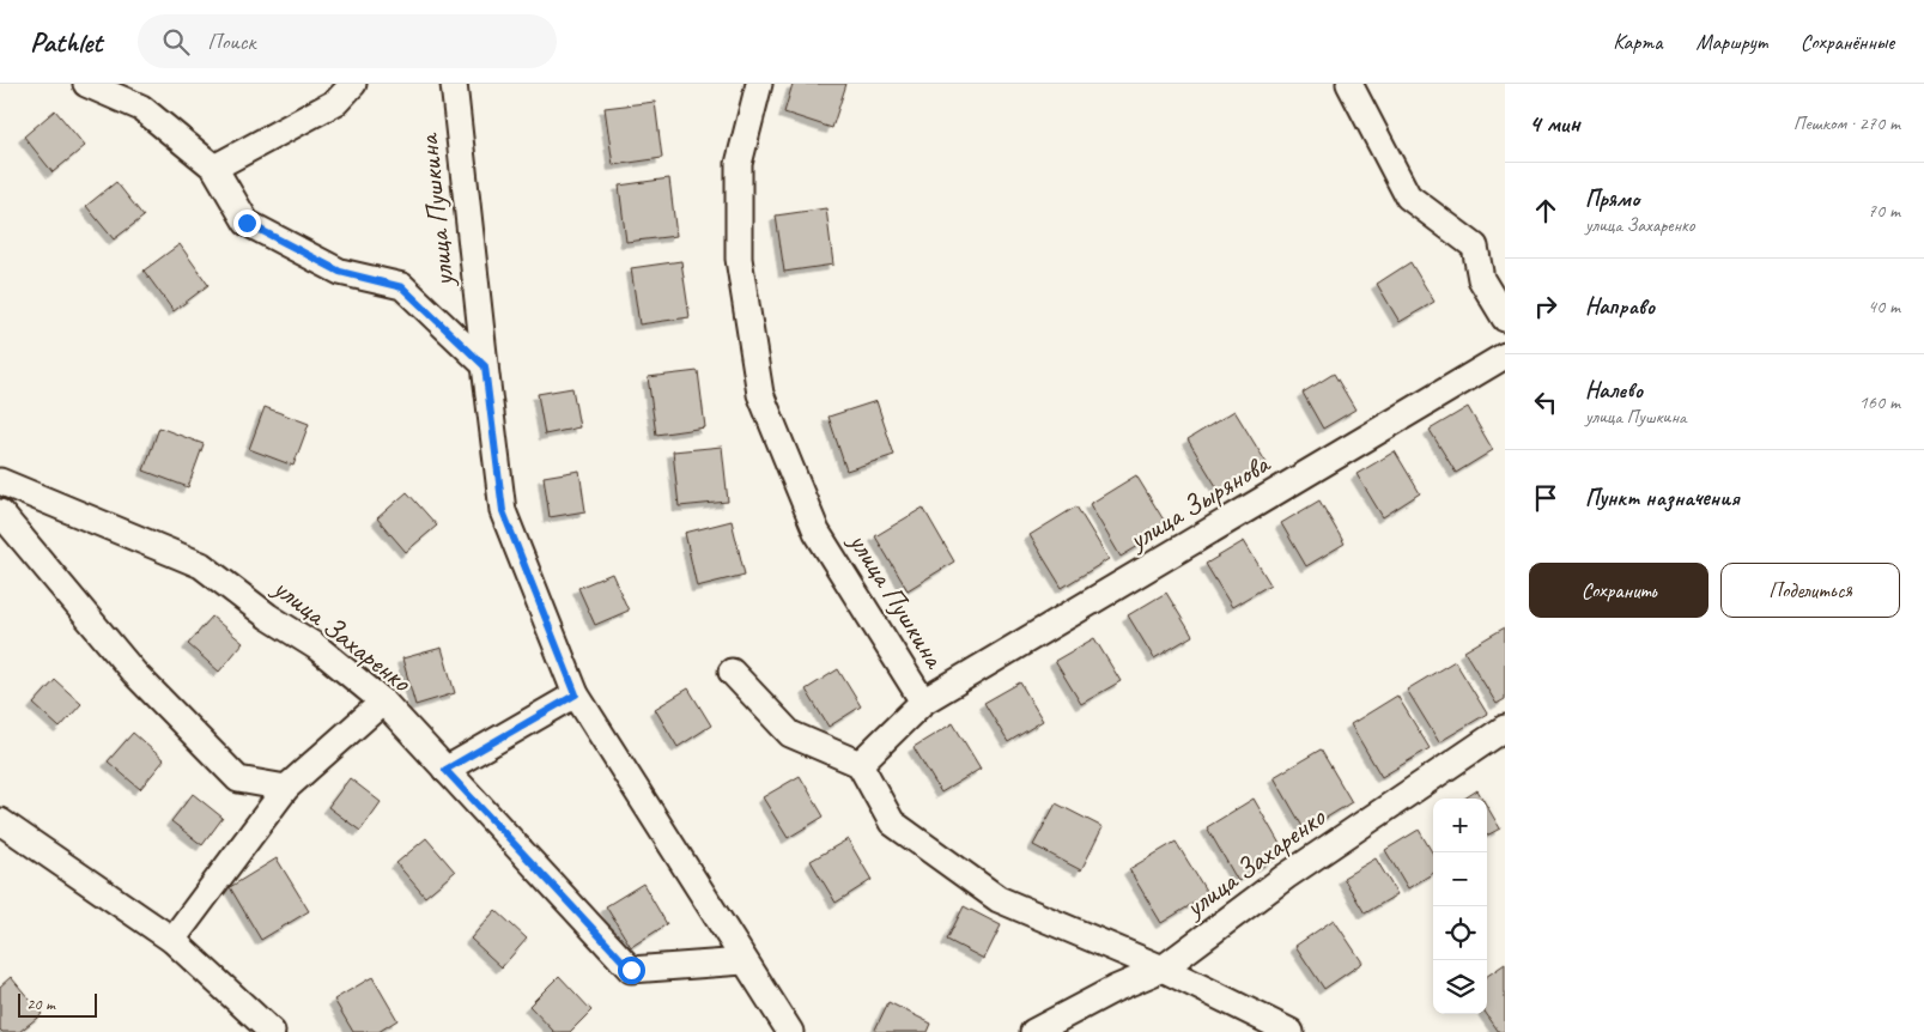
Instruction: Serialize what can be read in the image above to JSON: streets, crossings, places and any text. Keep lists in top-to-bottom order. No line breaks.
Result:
{"streets":{"street":["улица Пушкина","улица Зырянова","улица Захаренко"]},"crossings":[["улица Пушкина","улица Зырянова"],["улица Пушкина","улица Захаренко"]],"scale_bar":"20 m","page":{"header":"Pathlet","search":"Поиск","nav":["Карта","Маршрут","Сохранённые"],"heading":["4 мин","Пешком · 270 m"],"list":[["Прямо","улица Захаренко","70 m"],["Направо","40 m"],["Налево","улица Пушкина","160 m"],"Пункт назначения"],"buttons":["Сохранить","Поделиться"],"map_buttons":["+","−"],"scale":"20 m"}}
